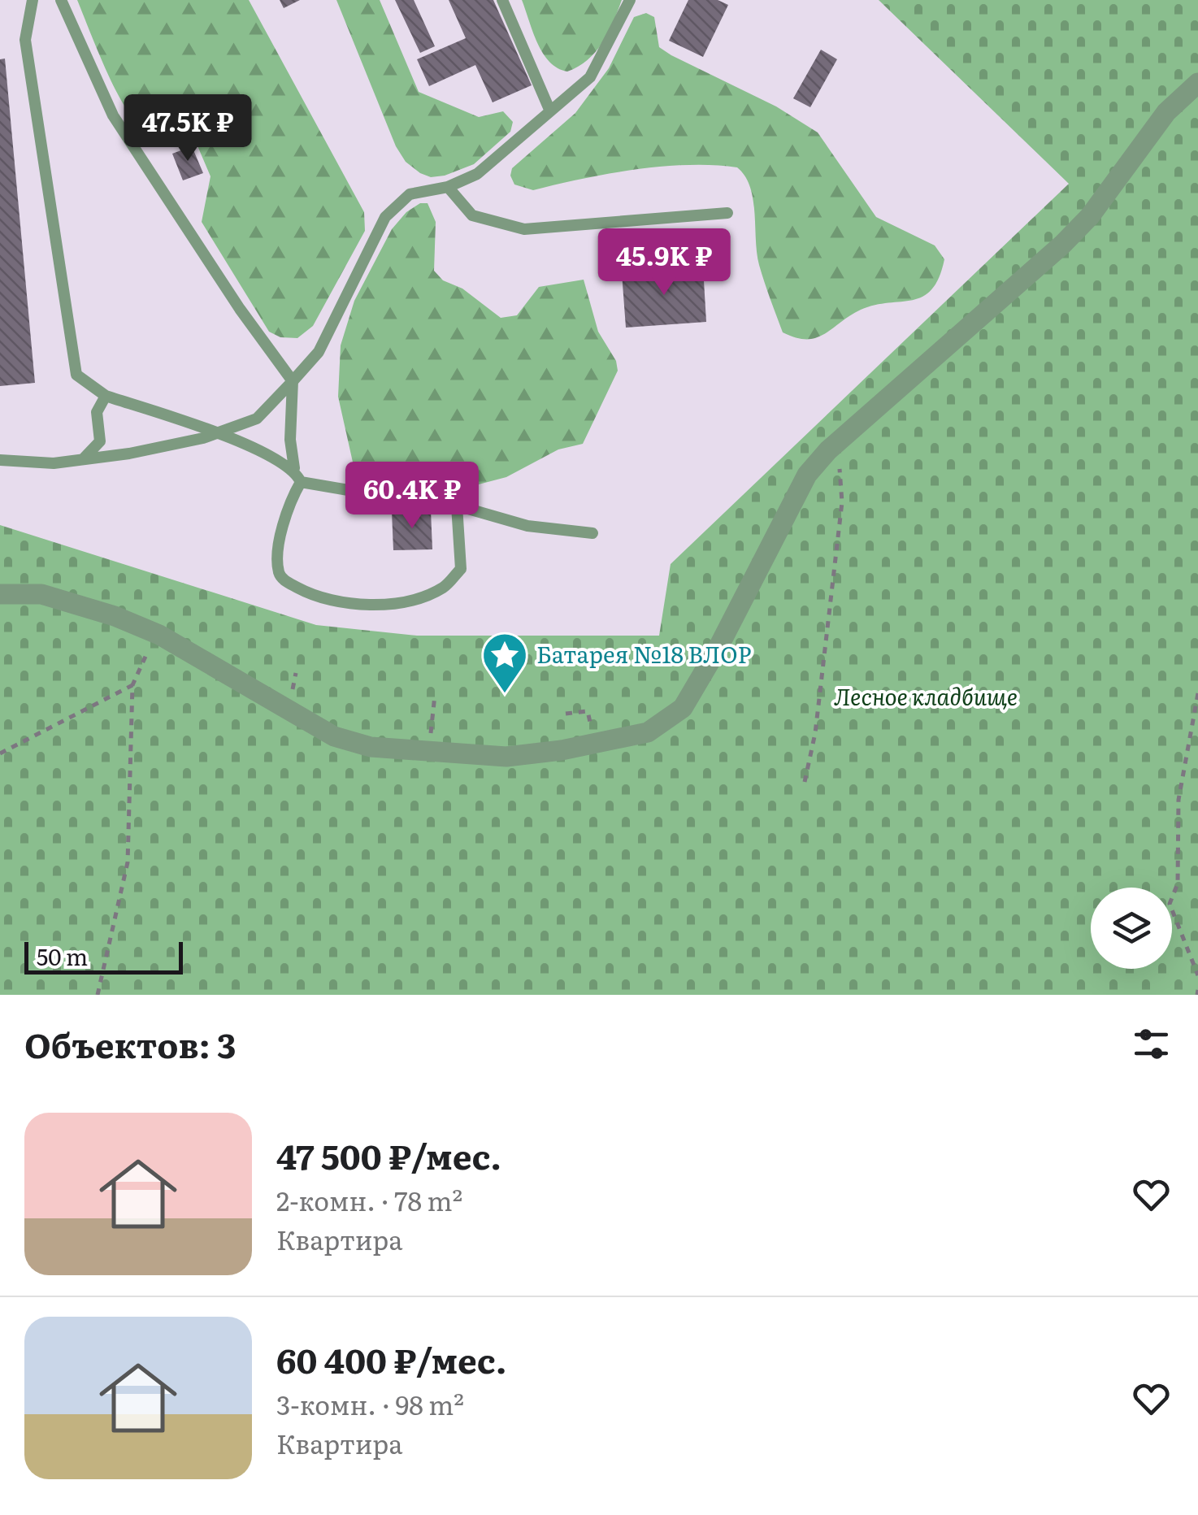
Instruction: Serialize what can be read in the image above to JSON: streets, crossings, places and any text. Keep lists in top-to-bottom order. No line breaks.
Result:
{"parks":["Лесное кладбище"],"places":{"place":["Батарея №18 ВЛОР"]},"scale_bar":"50 m","page":{"price":["47.5K ₽","45.9K ₽","60.4K ₽"],"scale":"50 m","heading":"Объектов: 3","list":[{"name":"47 500 ₽/мес.","note":"2-комн. · 78 m² · Квартира"},{"name":"60 400 ₽/мес.","note":"3-комн. · 98 m² · Квартира"}]}}
